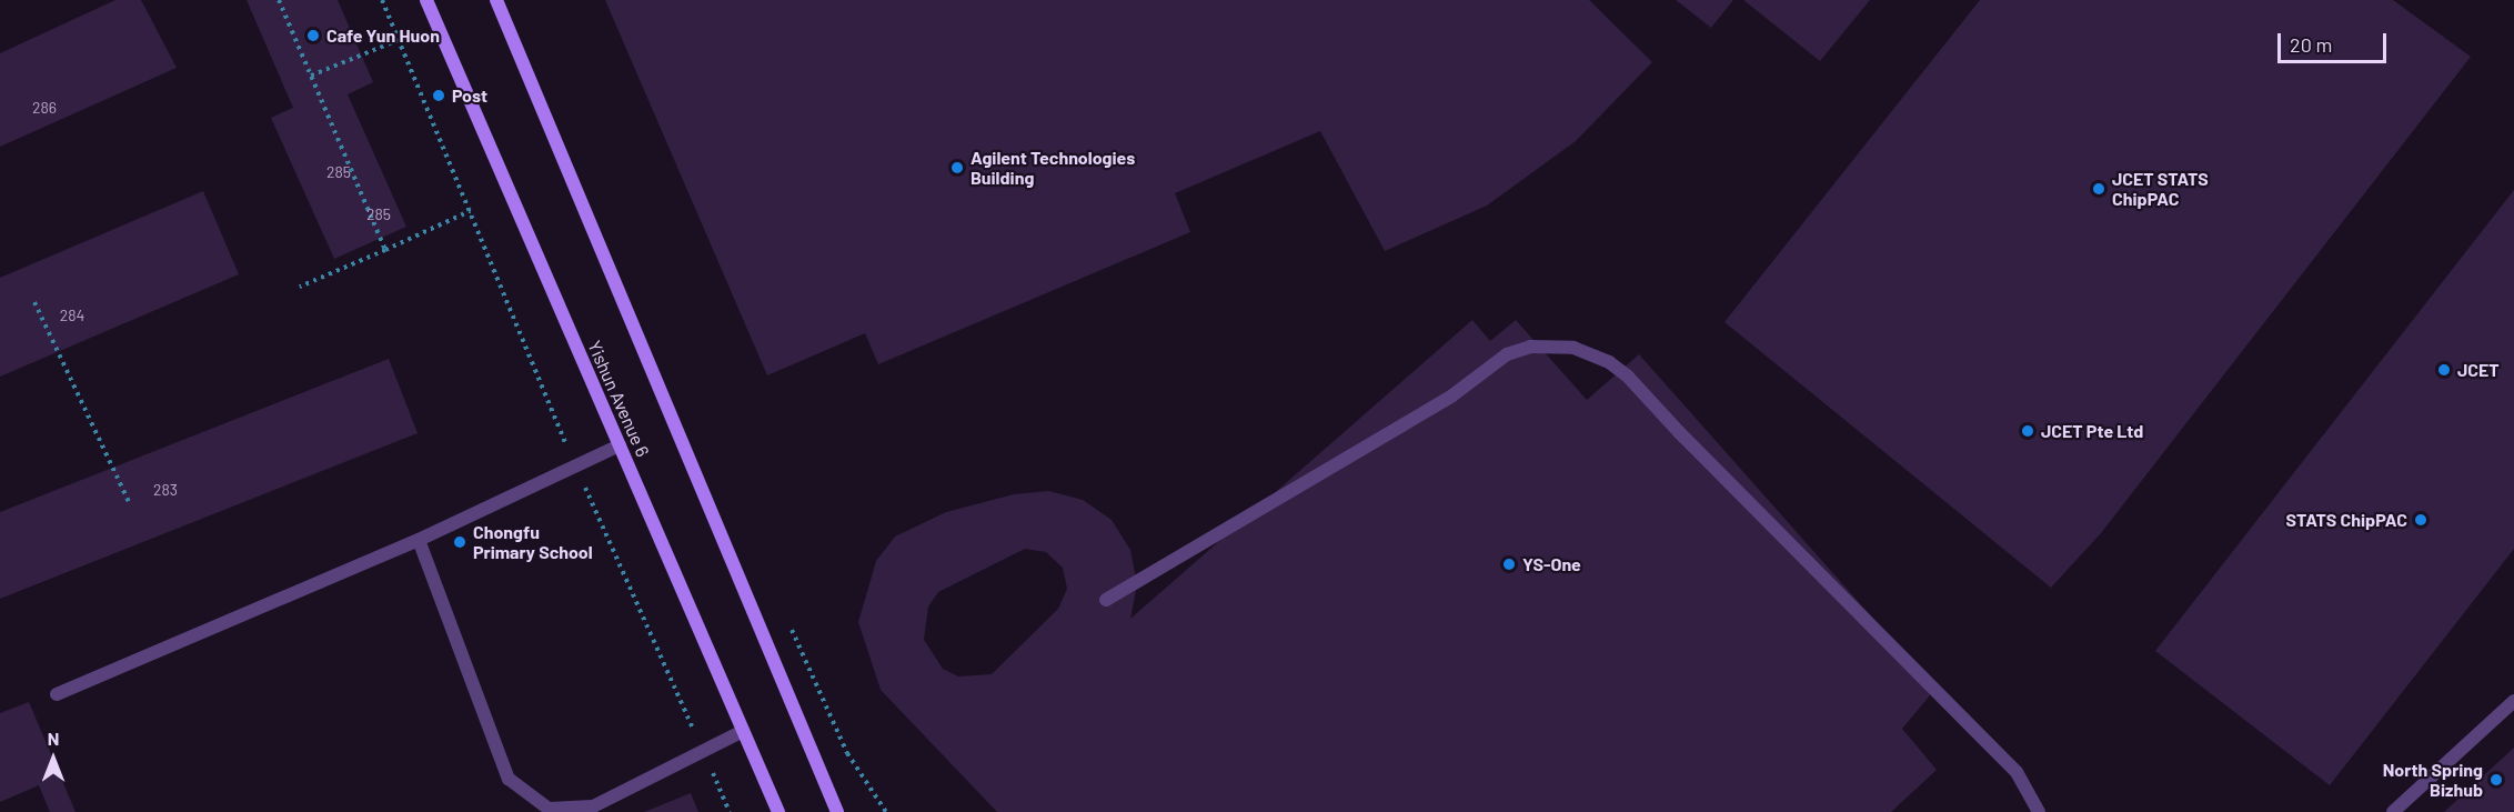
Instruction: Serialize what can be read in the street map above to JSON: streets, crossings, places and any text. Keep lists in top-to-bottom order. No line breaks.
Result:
{"streets":{"main road":["Yishun Avenue 6"]},"places":["Cafe Yun Huon","Post","Agilent Technologies Building","JCET STATS ChipPAC","JCET","JCET Pte Ltd","STATS ChipPAC","Chongfu Primary School","YS-One","North Spring Bizhub"],"house_numbers":["286","285","285","284","283"],"scale_bar":"20 m","north":"top"}
